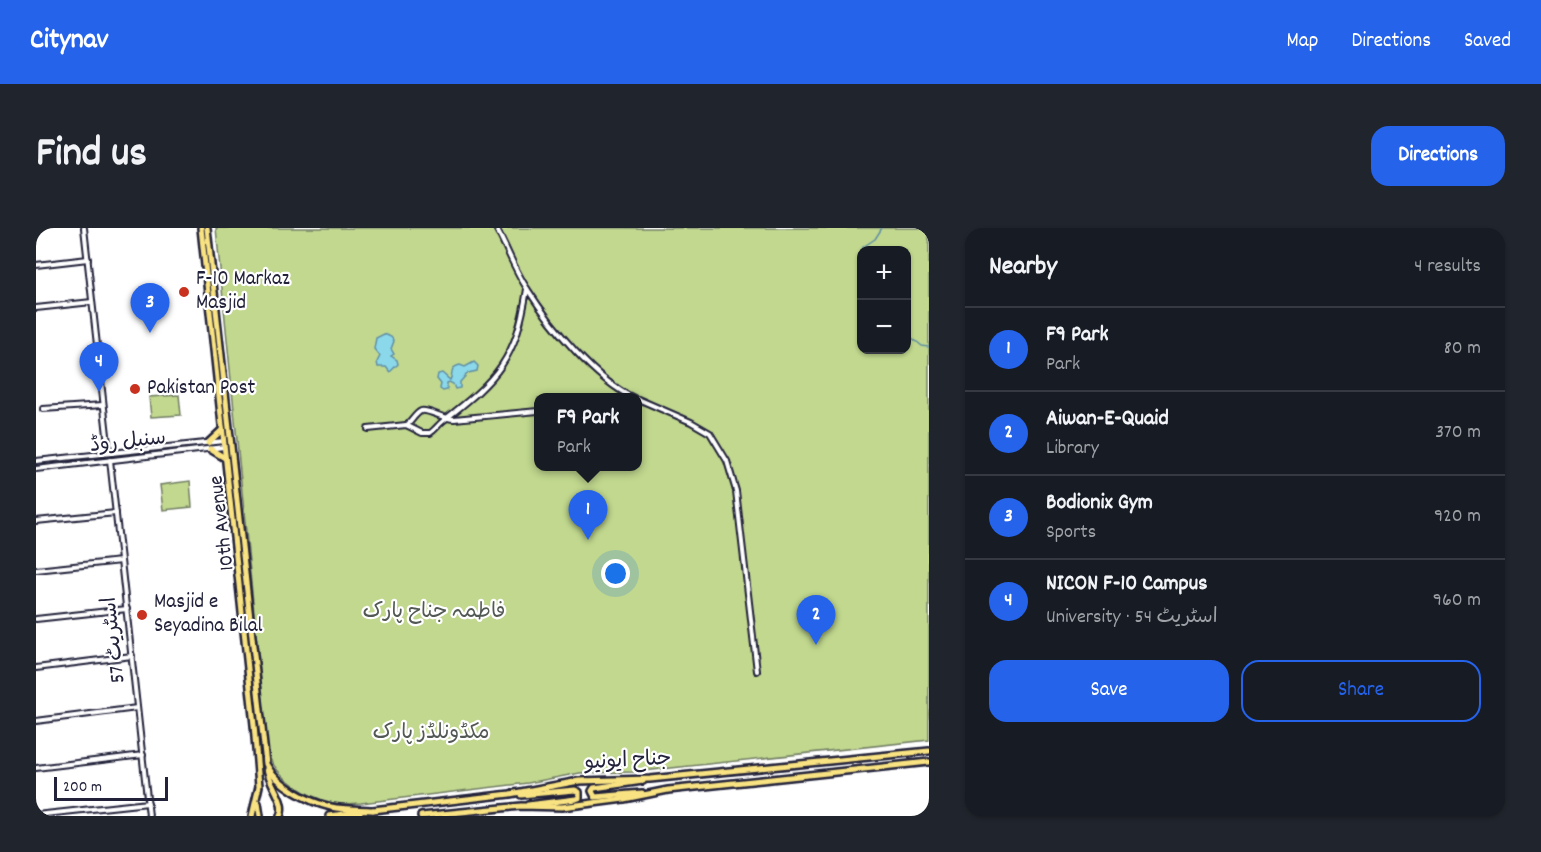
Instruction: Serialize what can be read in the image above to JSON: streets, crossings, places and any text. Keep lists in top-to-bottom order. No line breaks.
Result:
{"streets":{"main road":["10th Avenue","جناح ایونیو"],"street":["سنبل روڈ","اسٹریٹ 57"]},"crossings":[["سنبل روڈ","10th Avenue"],["سنبل روڈ","اسٹریٹ 57"]],"parks":["فاطمہ جناح پارک","مکڈونلڈز پارک"],"places":["F-10 Markaz Masjid","Pakistan Post","Masjid e Seyadina Bilal"],"scale_bar":"200 m","page":{"header":"Citynav","nav":["Map","Directions","Saved"],"title":"Find us","buttons":["Directions",["Save","Share"]],"heading":["Nearby","4 results"],"map_buttons":["+","−"],"pins":["3","4","1","2"],"list":[{"mark":"1","name":"F9 Park","note":"Park","value":"80 m"},{"mark":"2","name":"Aiwan-E-Quaid","note":"Library","value":"370 m"},{"mark":"3","name":"Bodionix Gym","note":"Sports","value":"920 m"},{"mark":"4","name":"NICON F-10 Campus","note":"University · اسٹریٹ 54","value":"960 m"}],"popup":["F9 Park","Park"],"scale":"200 m"}}
